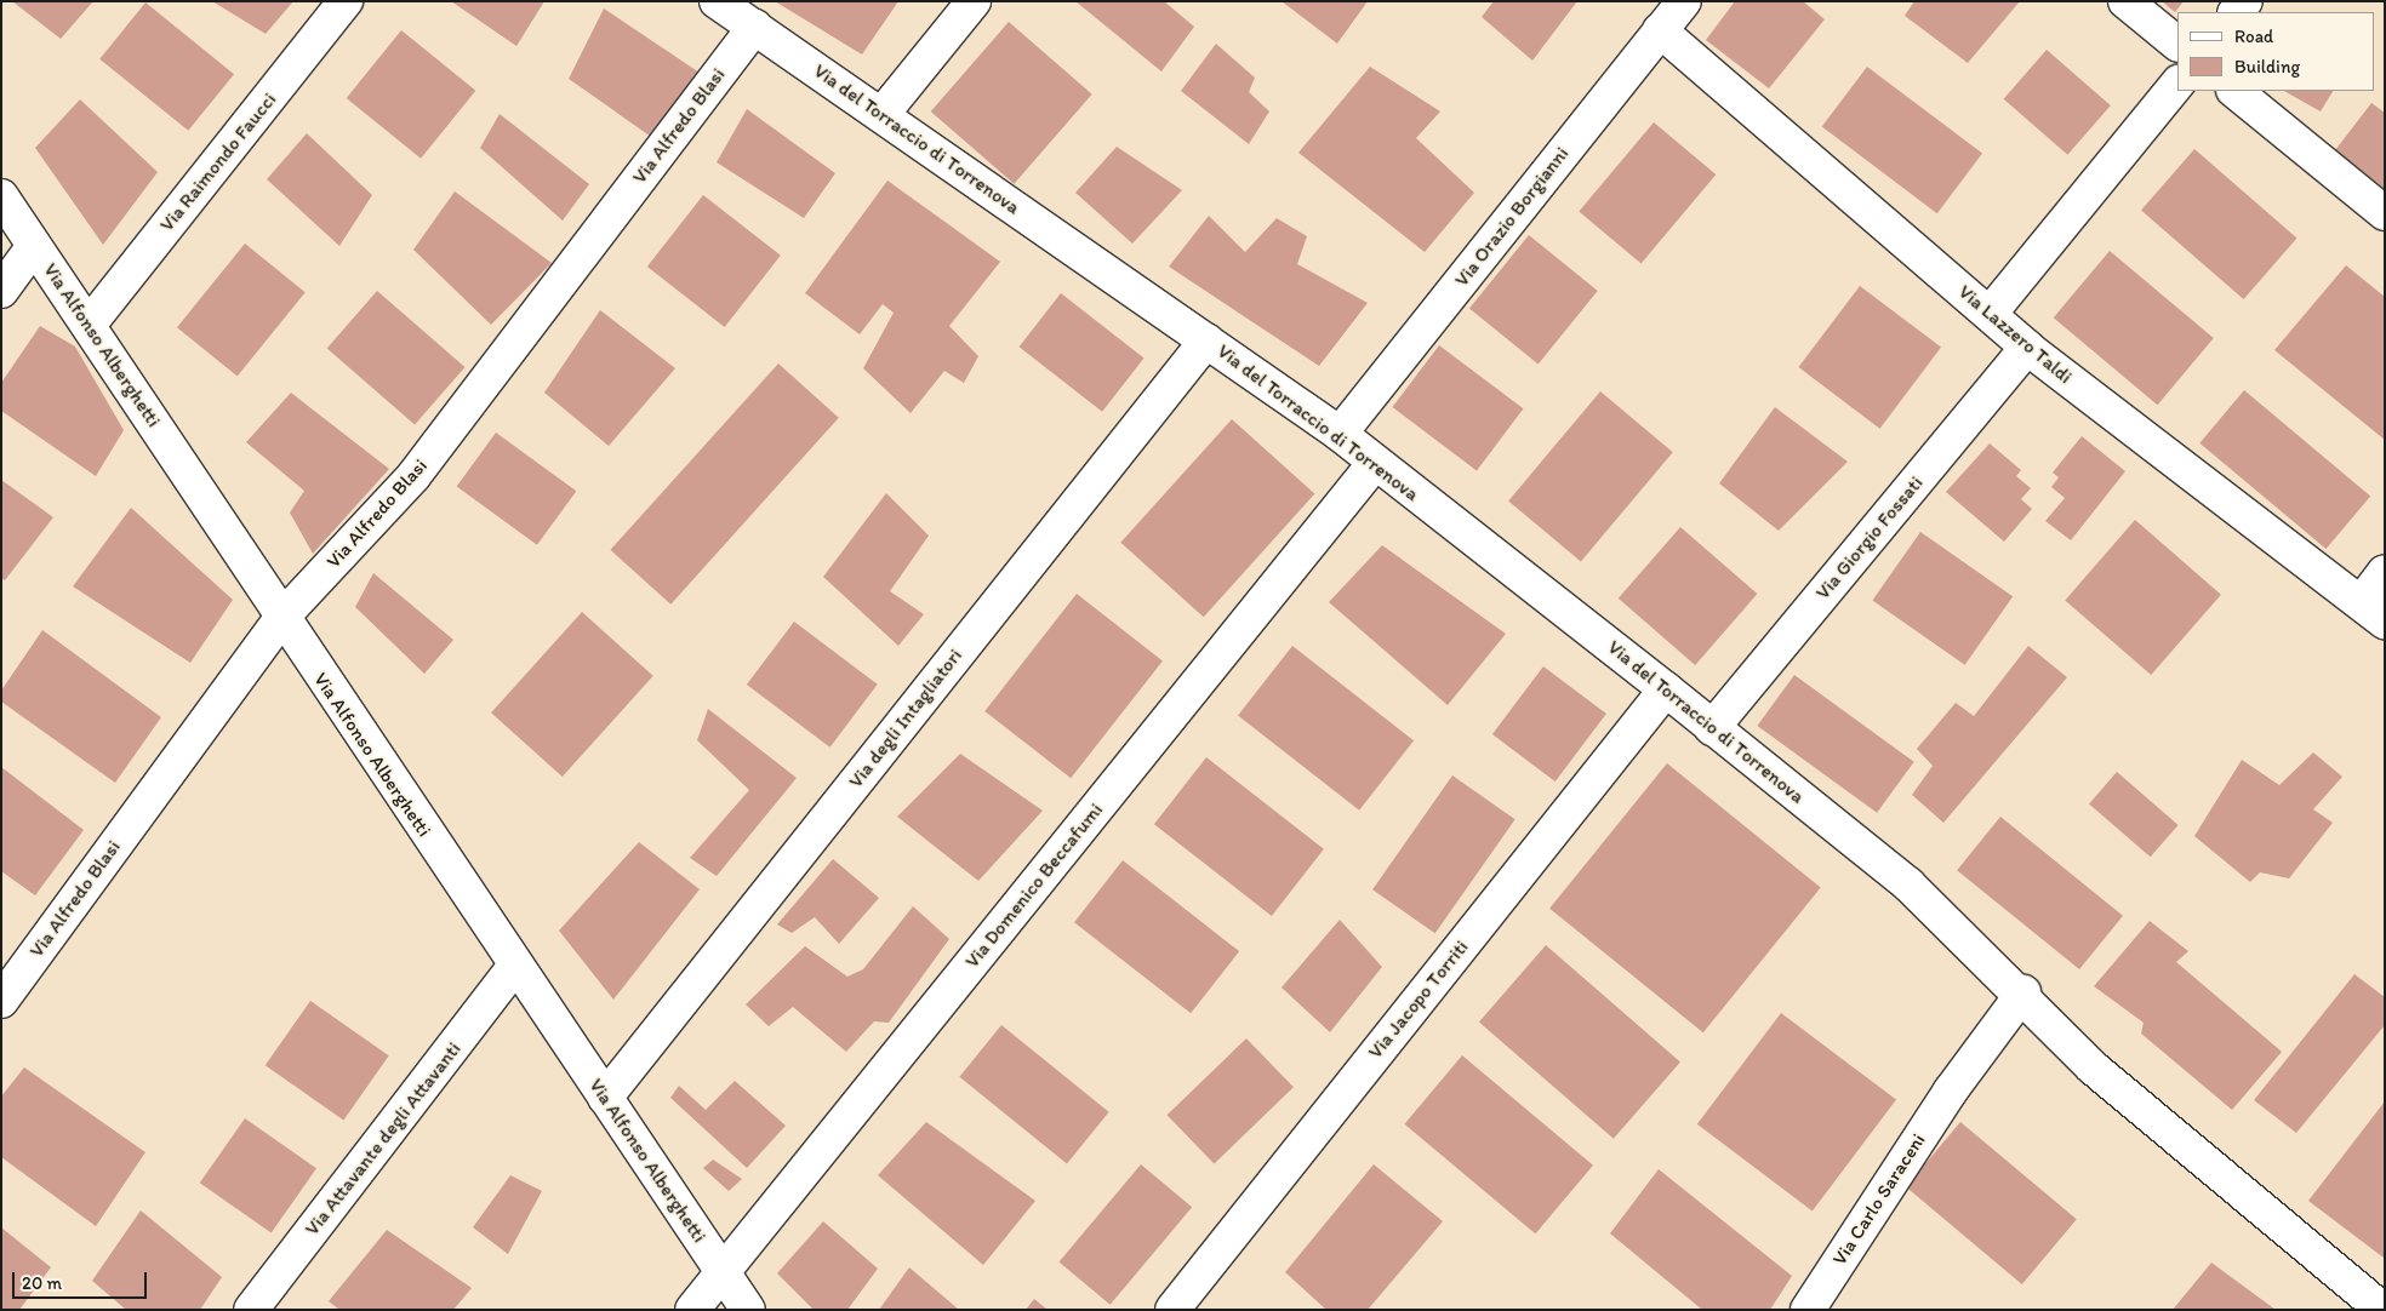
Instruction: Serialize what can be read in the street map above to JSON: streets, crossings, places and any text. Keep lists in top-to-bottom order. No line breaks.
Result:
{"streets":{"street":["Via Alfredo Blasi","Via del Torraccio di Torrenova","Via Raimondo Faucci","Via Orazio Borgianni","Via Lazzero Taldi","Via Alfonso Alberghetti","Via Giorgio Fossati","Via degli Intagliatori","Via Domenico Beccafumi","Via Jacopo Torriti","Via Attavante degli Attavanti","Via Carlo Saraceni"]},"crossings":[["Via Alfredo Blasi","Via del Torraccio di Torrenova"],["Via Alfredo Blasi","Via Alfonso Alberghetti"],["Via del Torraccio di Torrenova","Via Orazio Borgianni"],["Via del Torraccio di Torrenova","Via Giorgio Fossati"],["Via del Torraccio di Torrenova","Via degli Intagliatori"],["Via del Torraccio di Torrenova","Via Domenico Beccafumi"],["Via del Torraccio di Torrenova","Via Jacopo Torriti"],["Via del Torraccio di Torrenova","Via Carlo Saraceni"],["Via Raimondo Faucci","Via Alfonso Alberghetti"],["Via Orazio Borgianni","Via Lazzero Taldi"],["Via Lazzero Taldi","Via Giorgio Fossati"],["Via Alfonso Alberghetti","Via degli Intagliatori"],["Via Alfonso Alberghetti","Via Domenico Beccafumi"],["Via Alfonso Alberghetti","Via Attavante degli Attavanti"]],"legend":["Road","Building"],"scale_bar":"20 m"}
